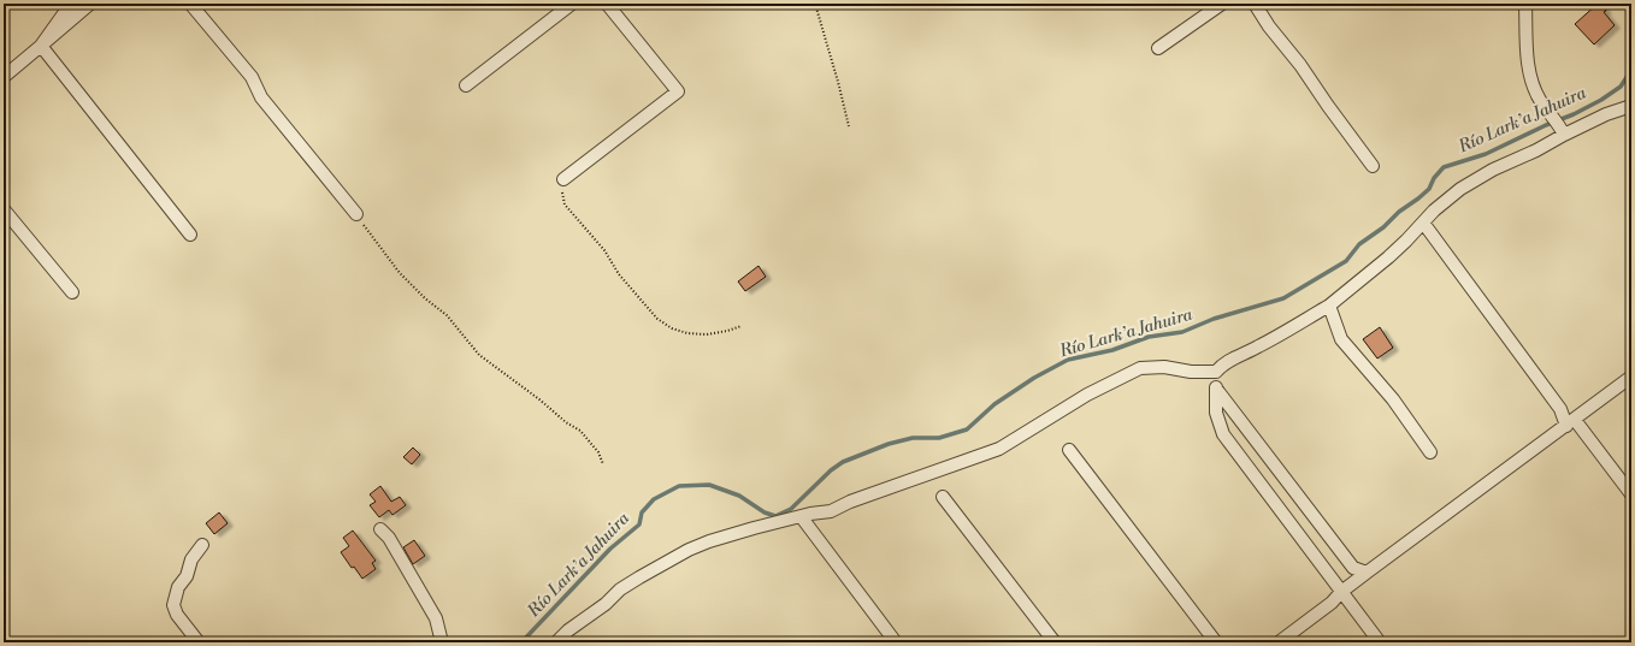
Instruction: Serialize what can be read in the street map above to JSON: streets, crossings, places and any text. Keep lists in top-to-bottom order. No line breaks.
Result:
{"water":["Río Lark’a Jahuira"]}
